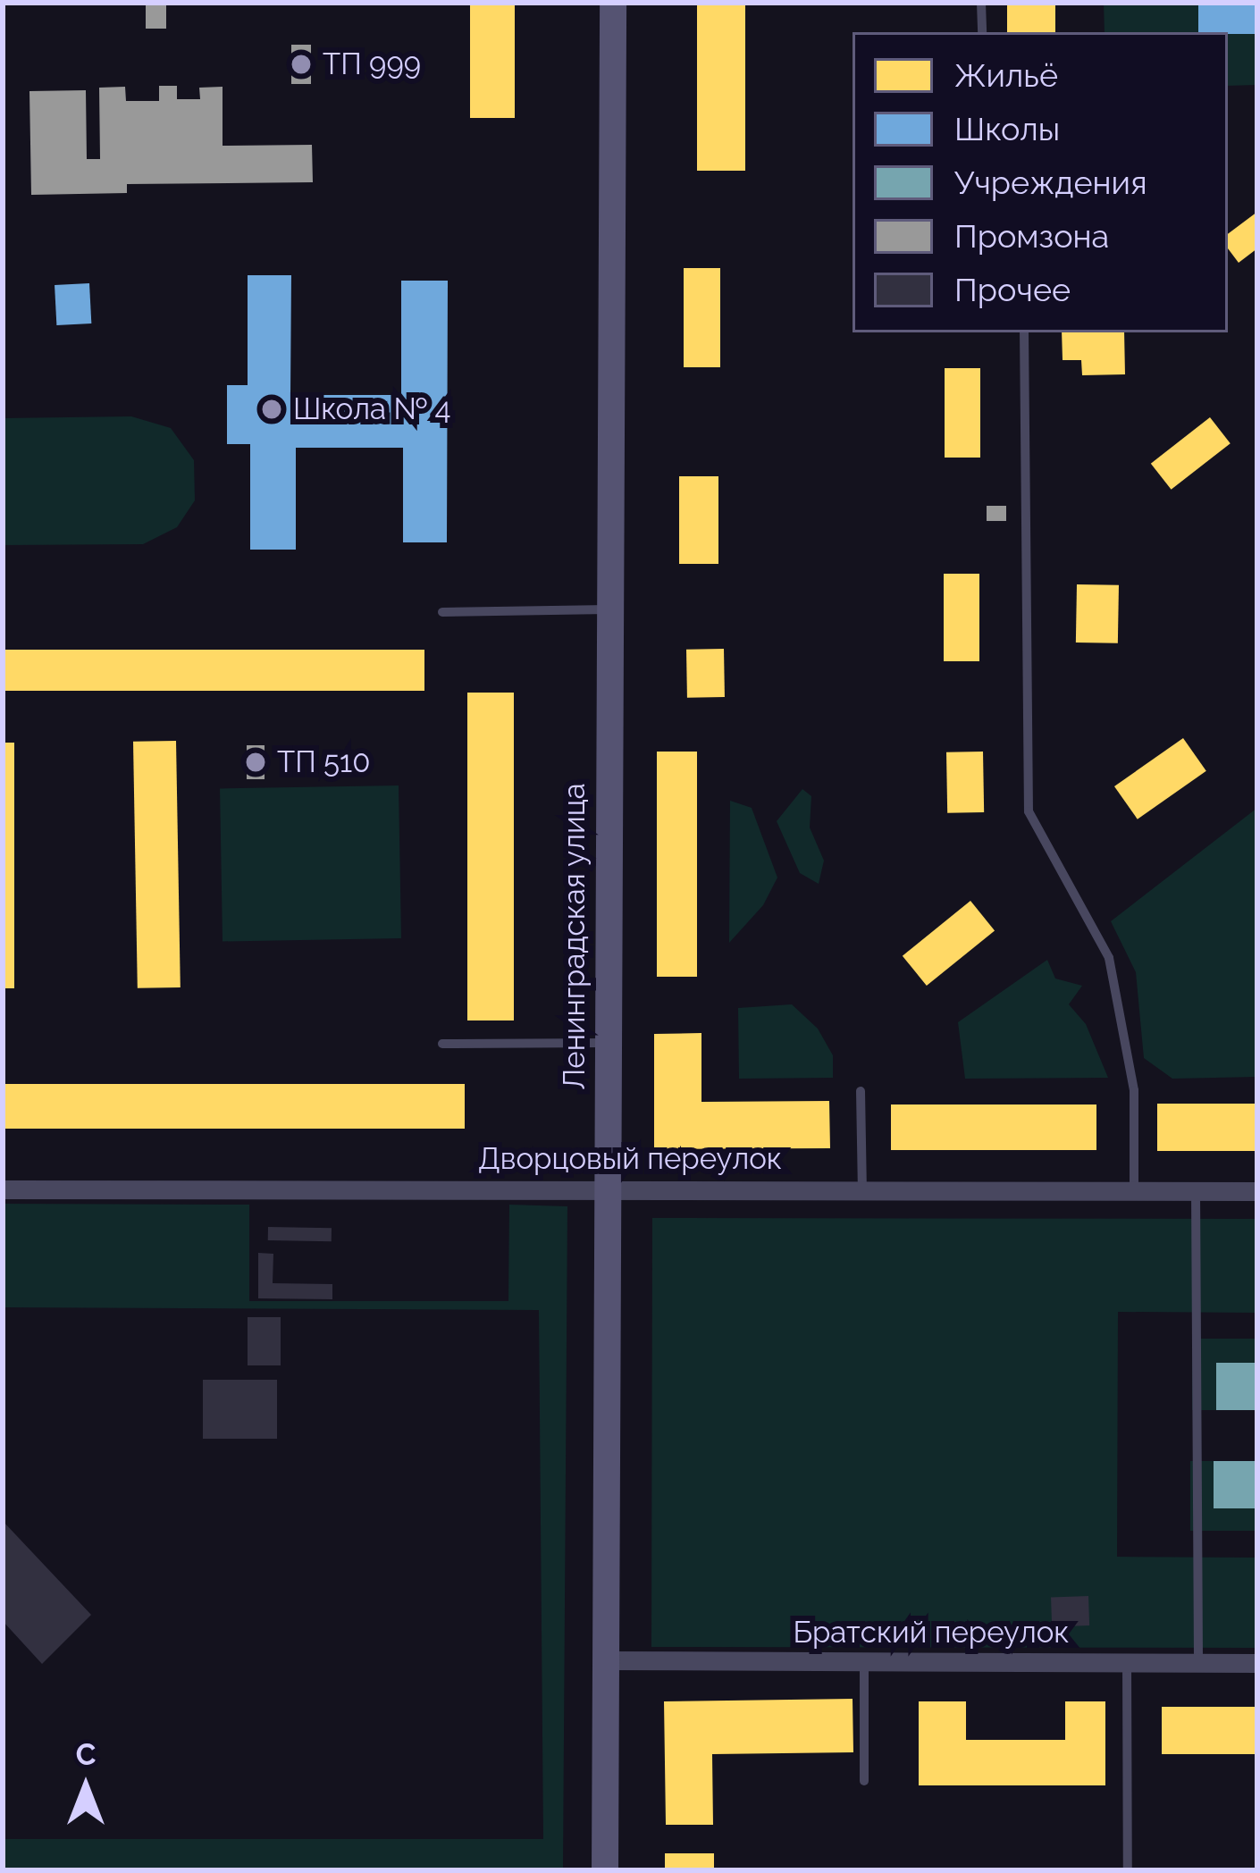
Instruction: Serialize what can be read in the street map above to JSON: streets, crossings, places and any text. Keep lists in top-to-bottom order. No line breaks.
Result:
{"streets":{"main road":["Ленинградская улица"],"street":["Дворцовый переулок","Братский переулок"]},"crossings":[["Ленинградская улица","Дворцовый переулок"],["Ленинградская улица","Братский переулок"]],"places":["ТП 999","Школа № 4","ТП 510"],"legend":["Жильё","Школы","Учреждения","Промзона","Прочее"],"north":"top"}
